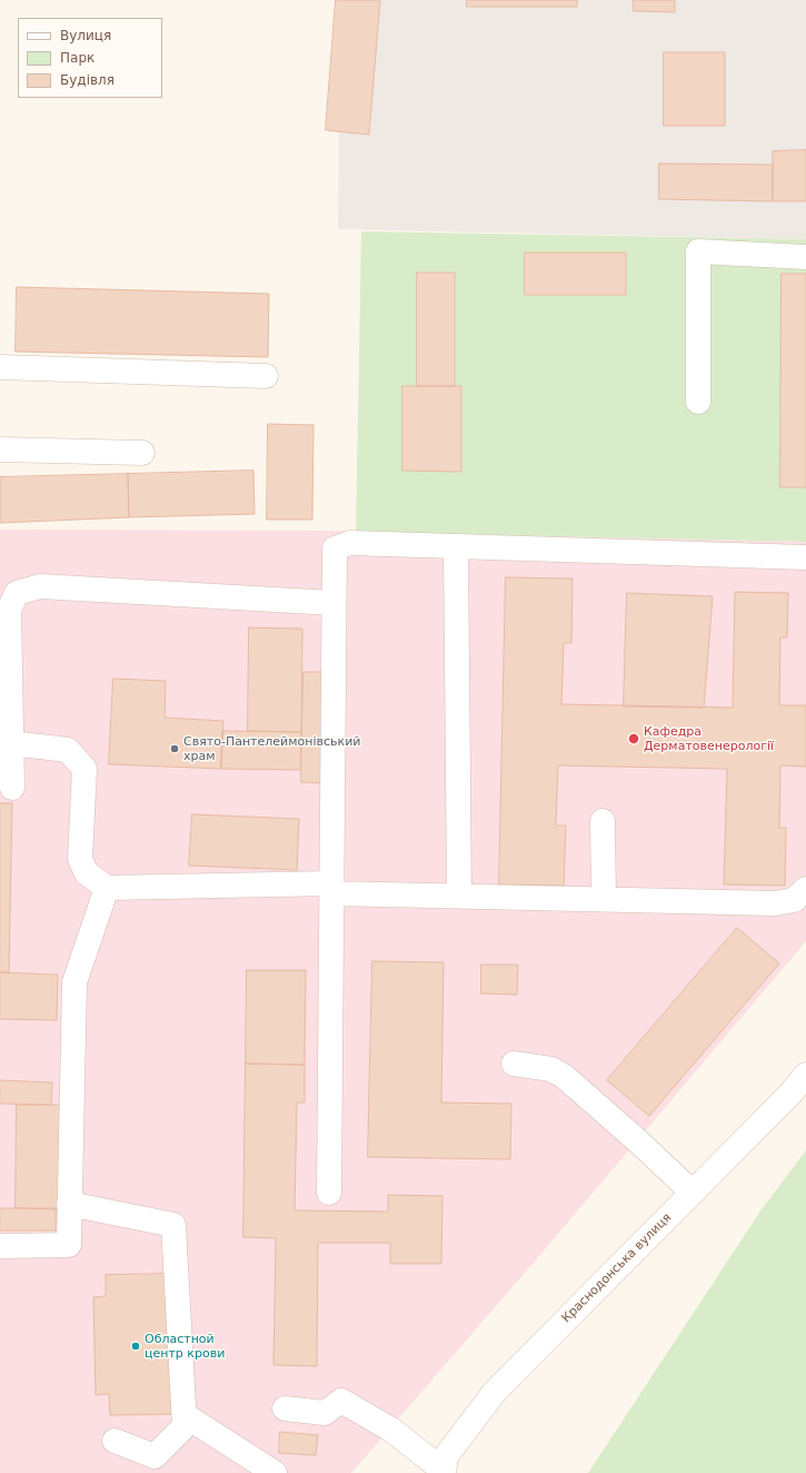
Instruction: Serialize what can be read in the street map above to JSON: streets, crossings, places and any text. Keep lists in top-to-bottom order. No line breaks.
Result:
{"streets":{"street":["Краснодонська вулиця"]},"places":["Кафедра Дерматовенерології","Свято-Пантелеймонівський храм","Областной центр крови"],"legend":["Вулиця","Парк","Будівля"]}
